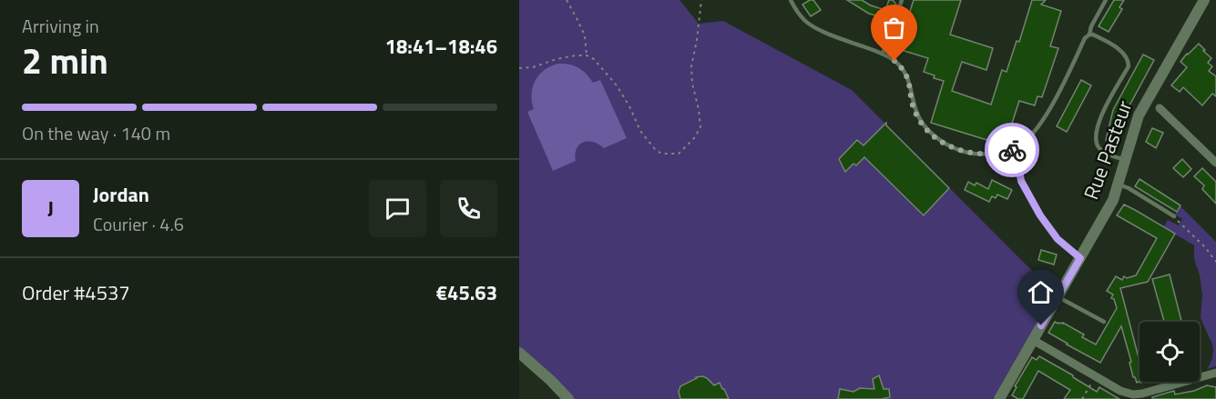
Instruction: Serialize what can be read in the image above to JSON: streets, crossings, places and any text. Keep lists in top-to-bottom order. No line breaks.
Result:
{"streets":{"street":["Rue Pasteur"]},"page":{"heading":["2 min","Arriving in","18:41–18:46"],"panel":["Jordan","Courier · 4.6","Order #4537","€45.63"],"bar":"On the way · 140 m","round":"J"}}
